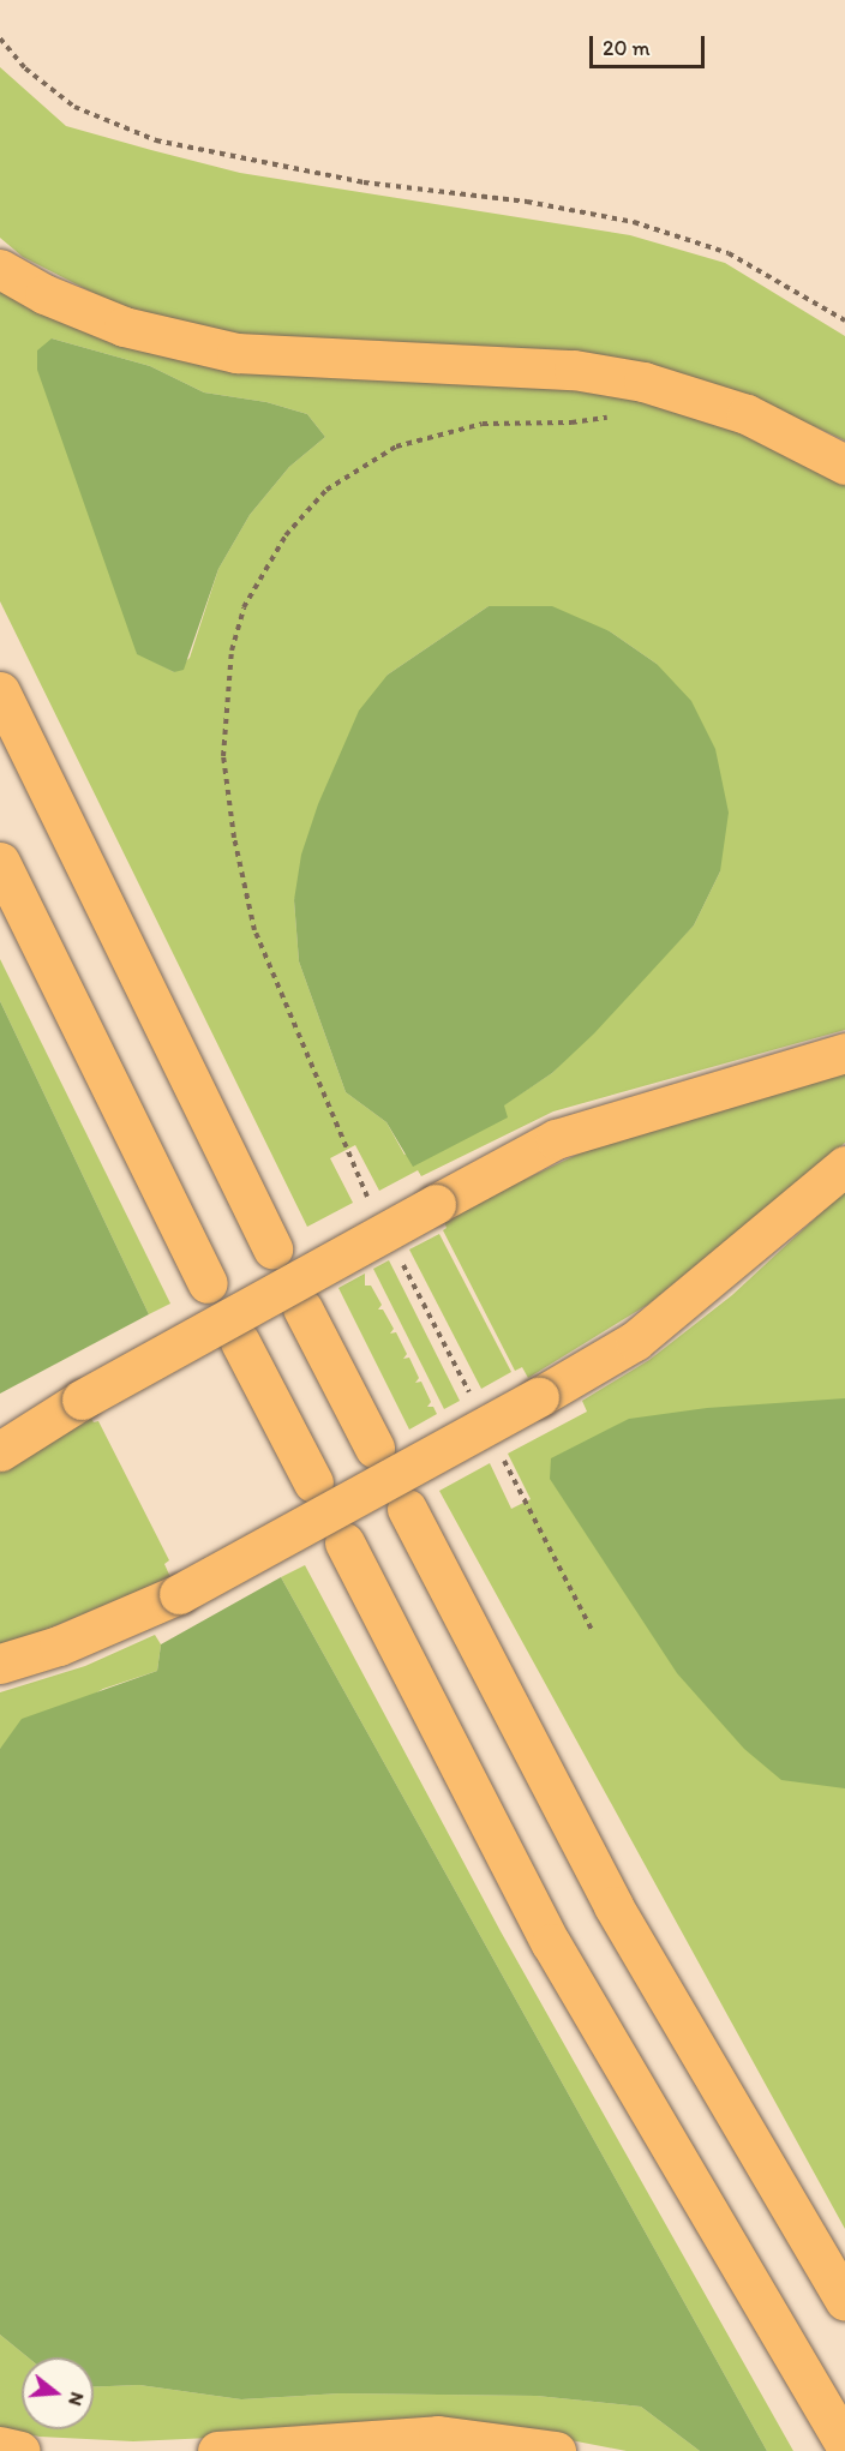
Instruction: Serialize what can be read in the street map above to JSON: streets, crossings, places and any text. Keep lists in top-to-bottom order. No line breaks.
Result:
{"scale_bar":"20 m","north":"right"}
